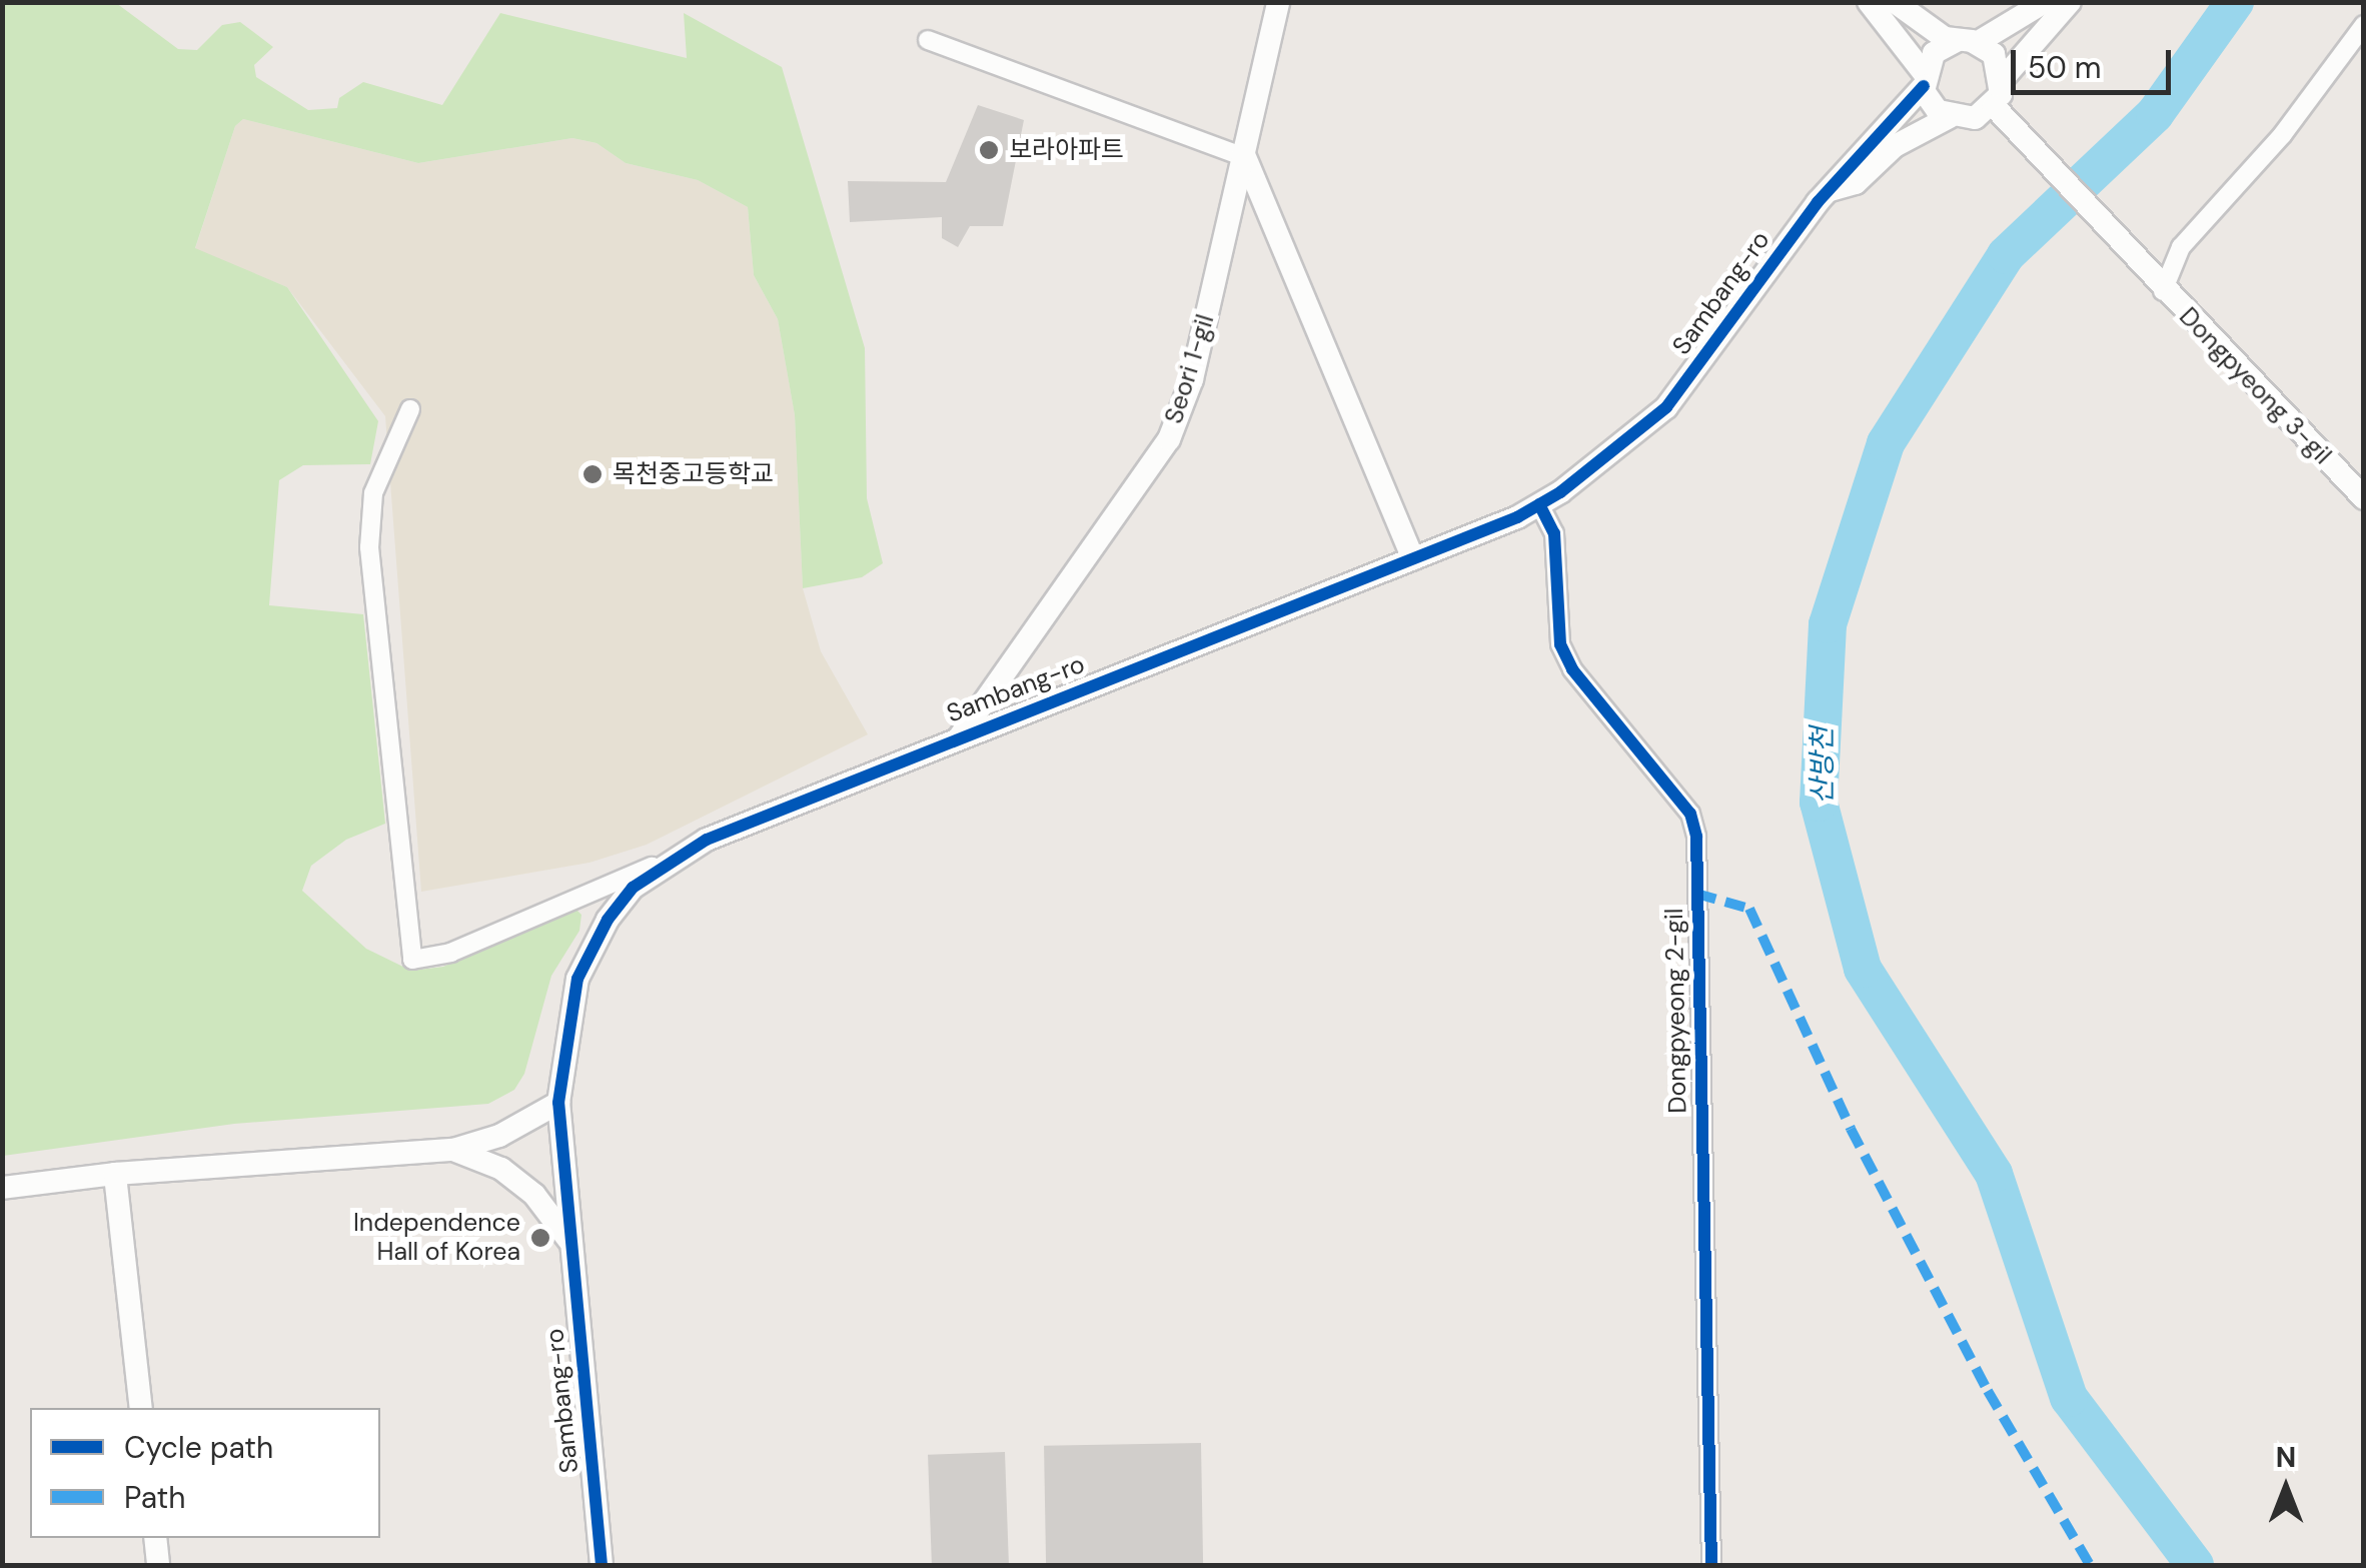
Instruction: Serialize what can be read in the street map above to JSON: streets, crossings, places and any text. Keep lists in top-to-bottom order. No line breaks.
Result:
{"streets":{"street":["Sambang-ro","Seori 1-gil","Dongpyeong 3-gil","Dongpyeong 2-gil"]},"crossings":[["Sambang-ro","Seori 1-gil"],["Sambang-ro","Dongpyeong 3-gil"],["Sambang-ro","Dongpyeong 2-gil"]],"water":["산방천"],"places":["보라아파트","목천중고등학교","Independence Hall of Korea"],"legend":["Cycle path","Path"],"scale_bar":"50 m","north":"top"}
